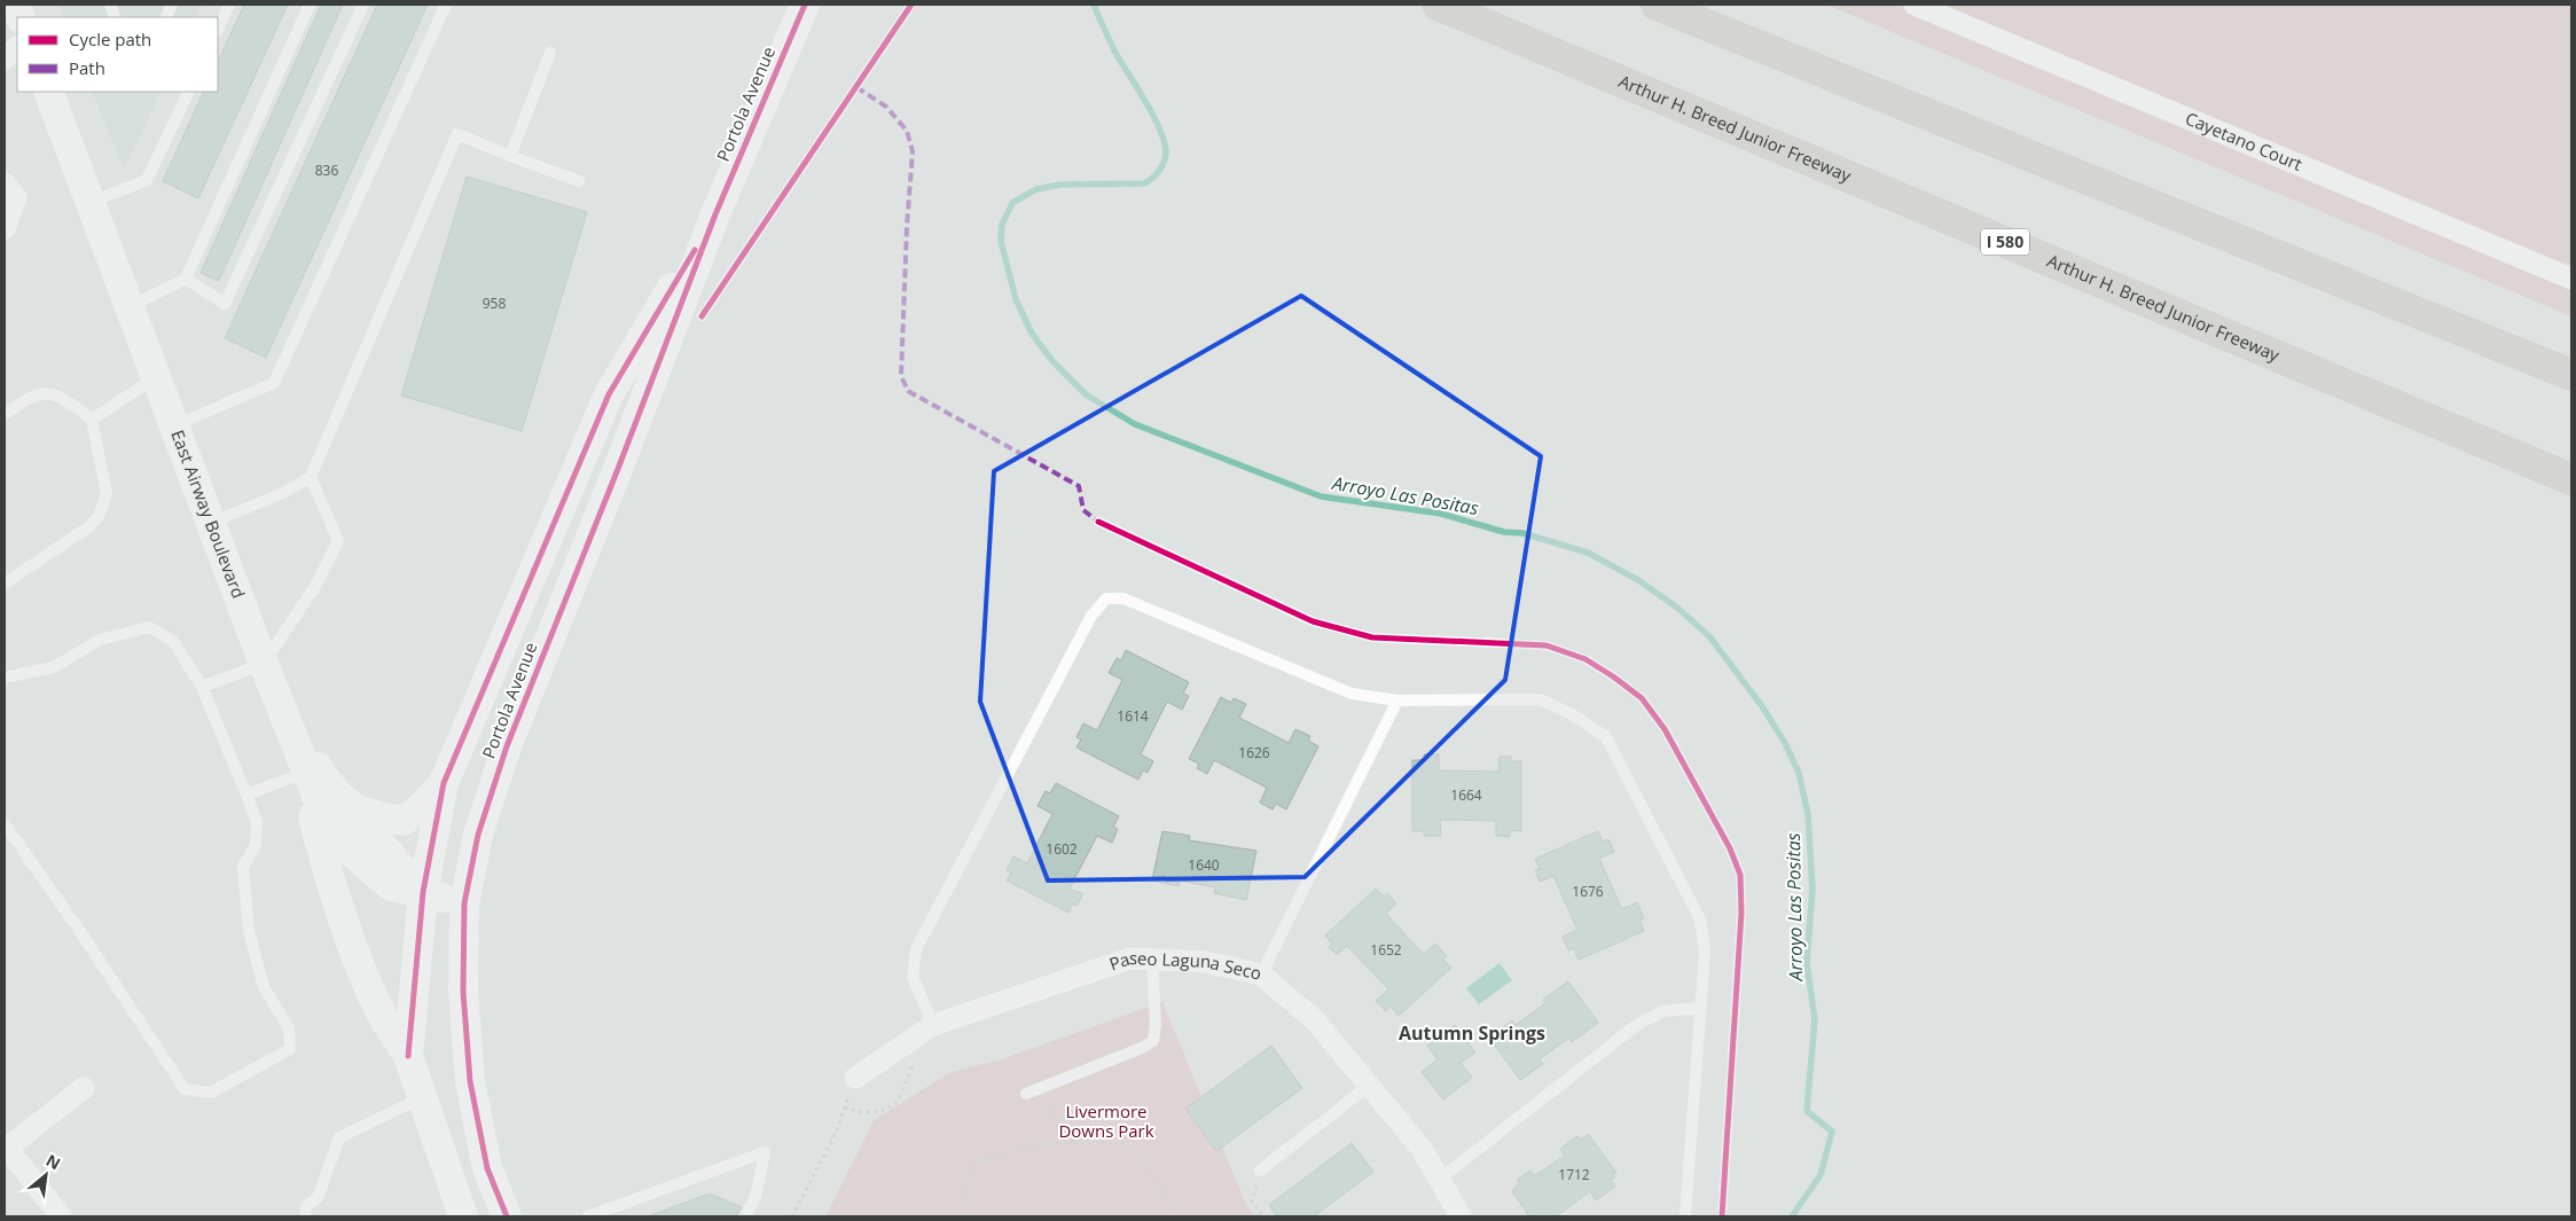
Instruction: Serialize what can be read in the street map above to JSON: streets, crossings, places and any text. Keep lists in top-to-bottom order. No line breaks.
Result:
{"streets":{"highway":["Arthur H. Breed Junior Freeway","I 580"],"main road":["Portola Avenue","East Airway Boulevard"],"street":["Cayetano Court","Paseo Laguna Seco"]},"districts":["Autumn Springs"],"water":["Arroyo Las Positas"],"parks":["Livermore Downs Park"],"house_numbers":["836","958","1614","1626","1664","1602","1640","1676","1652","1712"],"legend":["Cycle path","Path"],"north":"top right"}
